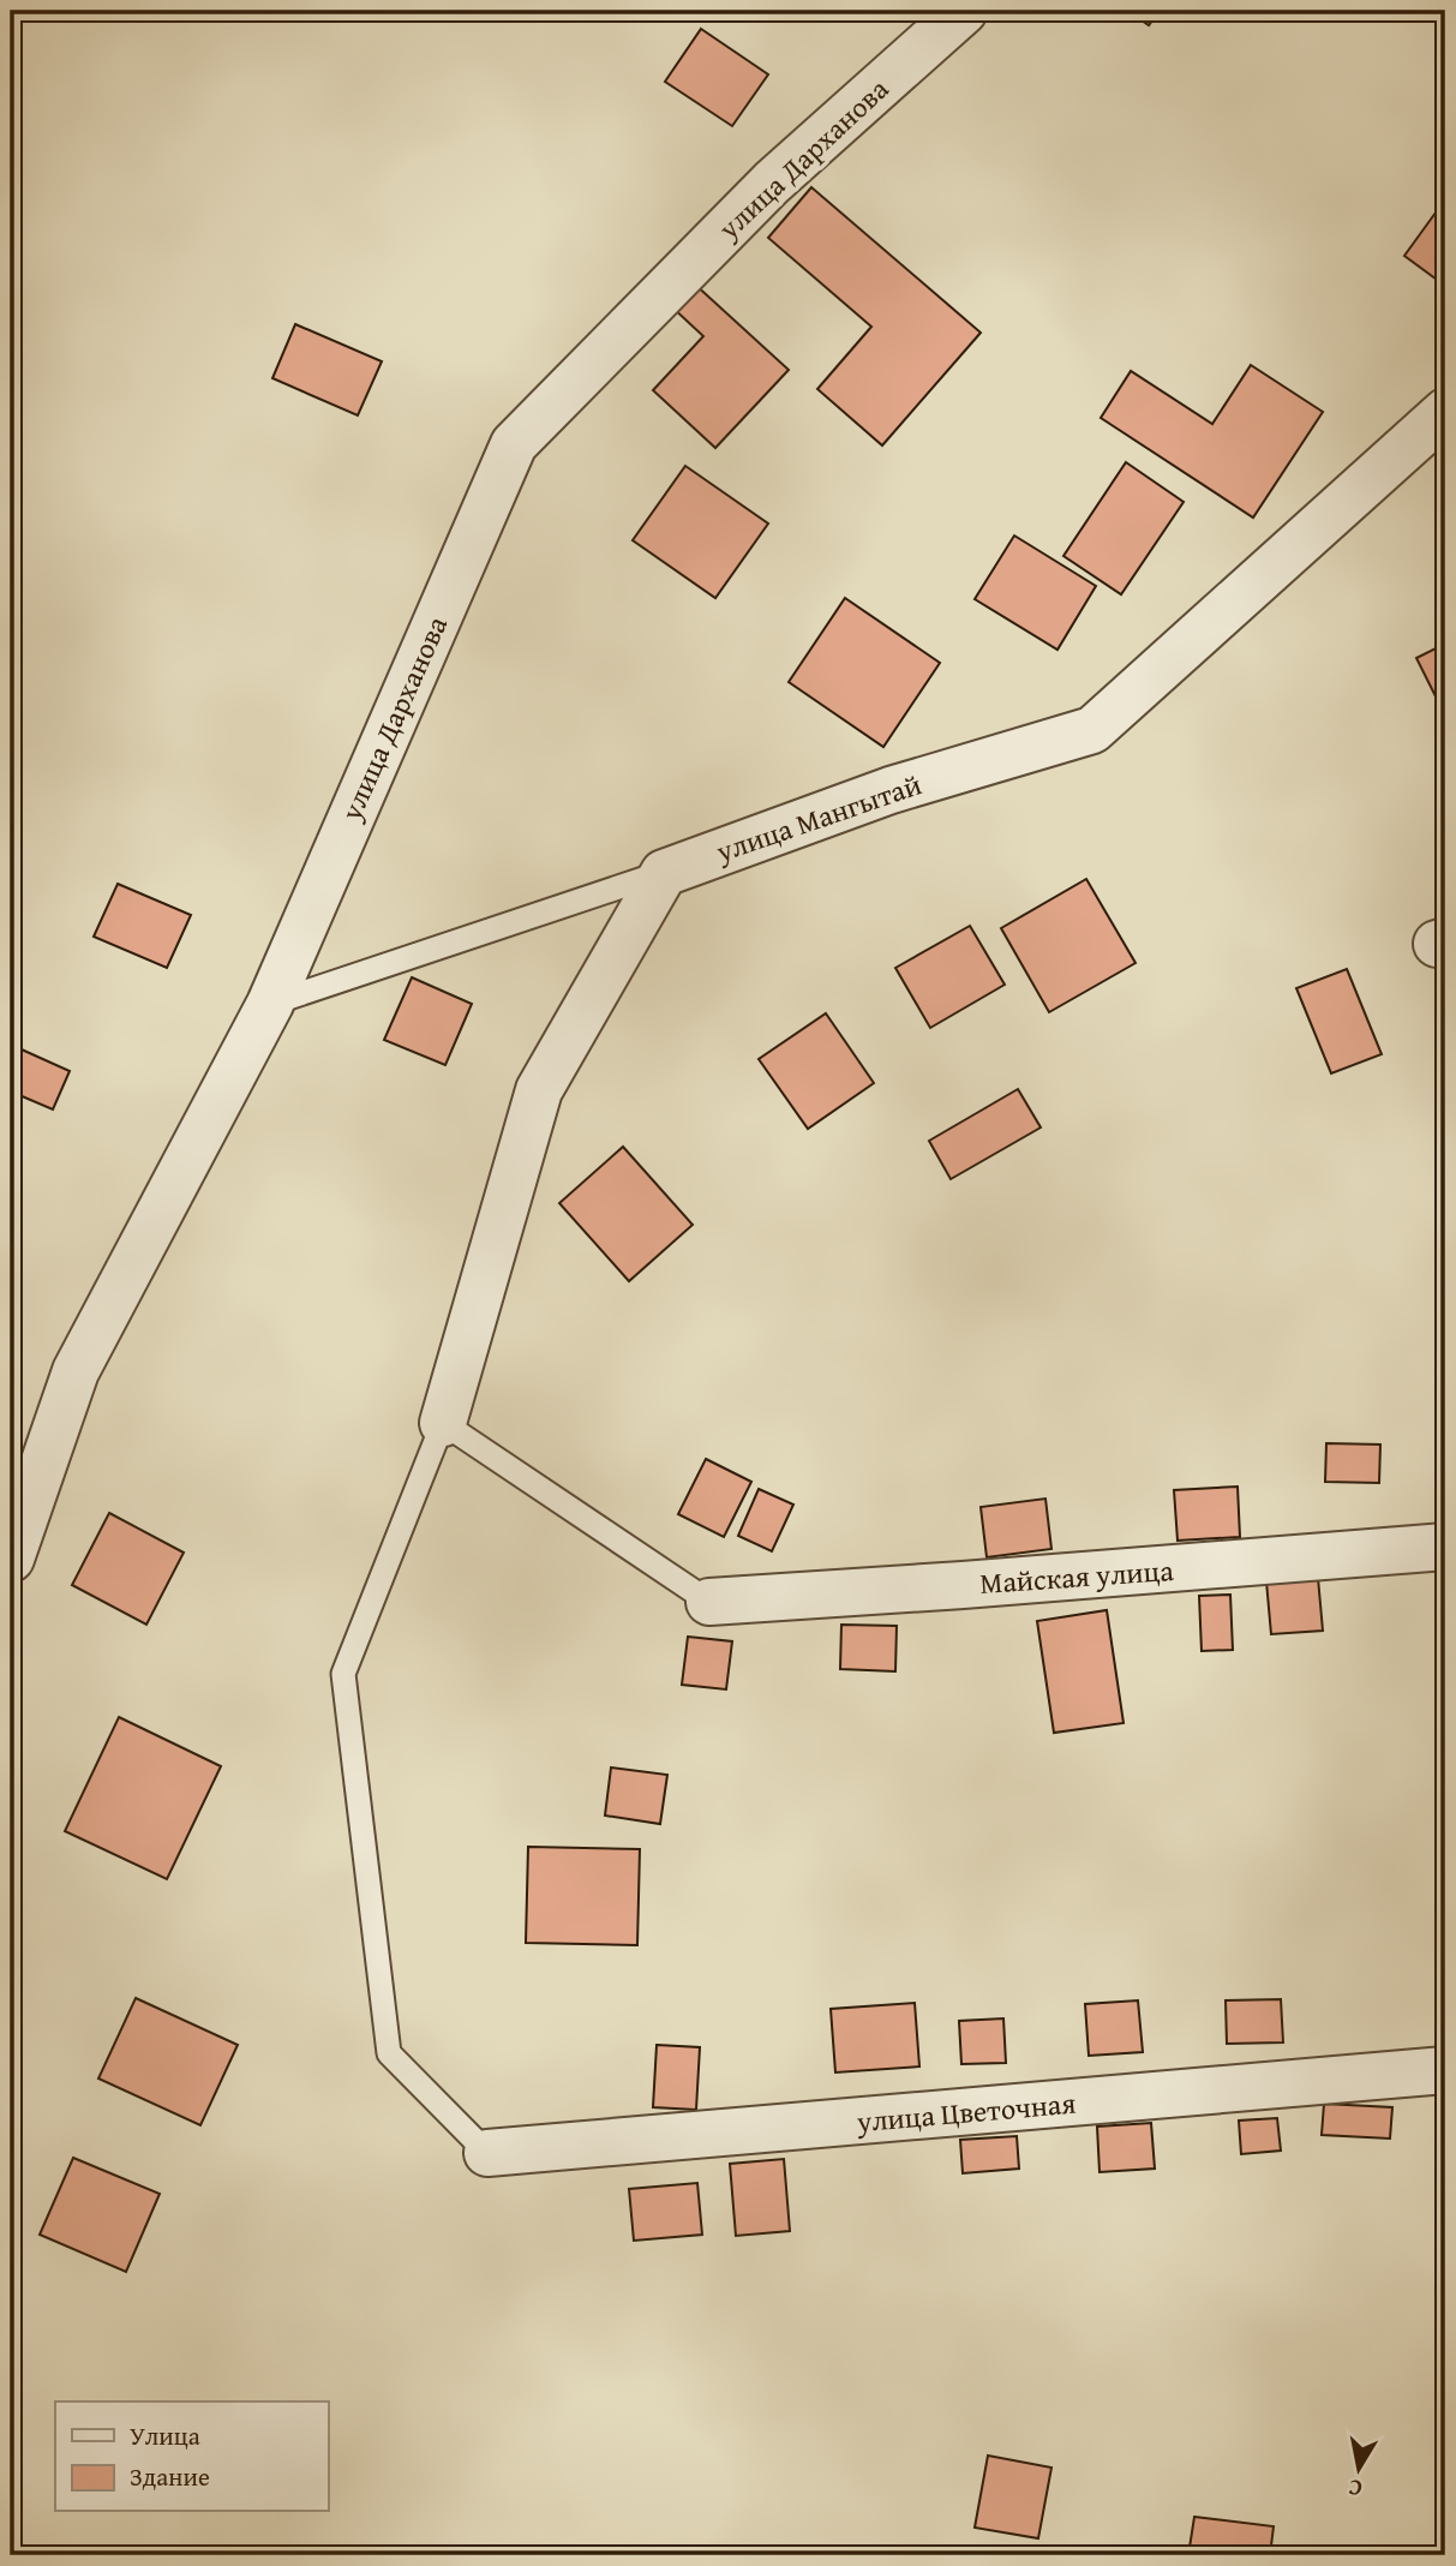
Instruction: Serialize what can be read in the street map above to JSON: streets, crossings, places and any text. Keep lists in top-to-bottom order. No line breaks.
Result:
{"streets":{"street":["улица Дарханова","улица Мангытай","Майская улица","улица Цветочная"]},"legend":["Улица","Здание"],"north":"bottom"}
